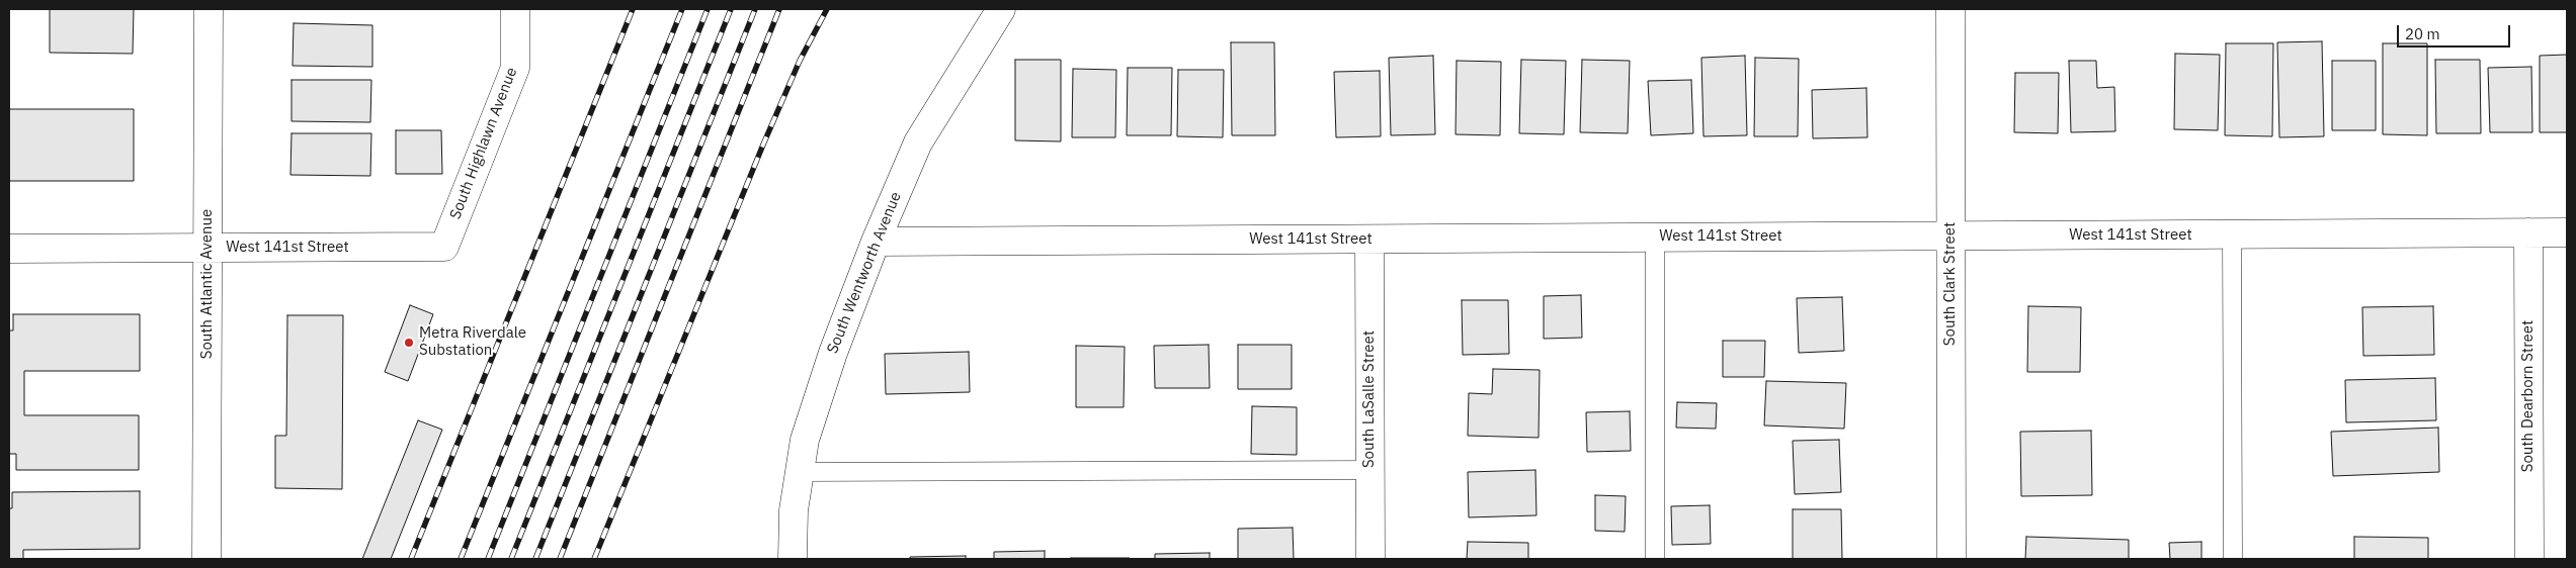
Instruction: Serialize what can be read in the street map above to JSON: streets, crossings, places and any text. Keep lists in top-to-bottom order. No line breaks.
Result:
{"streets":{"street":["South Highlawn Avenue","West 141st Street","South Wentworth Avenue","South Atlantic Avenue","South Clark Street","South Dearborn Street","South LaSalle Street"]},"crossings":[["South Highlawn Avenue","West 141st Street"],["West 141st Street","South Wentworth Avenue"],["West 141st Street","South Atlantic Avenue"],["West 141st Street","South Clark Street"],["West 141st Street","South Dearborn Street"],["West 141st Street","South LaSalle Street"]],"places":["Metra Riverdale Substation"],"scale_bar":"20 m"}
